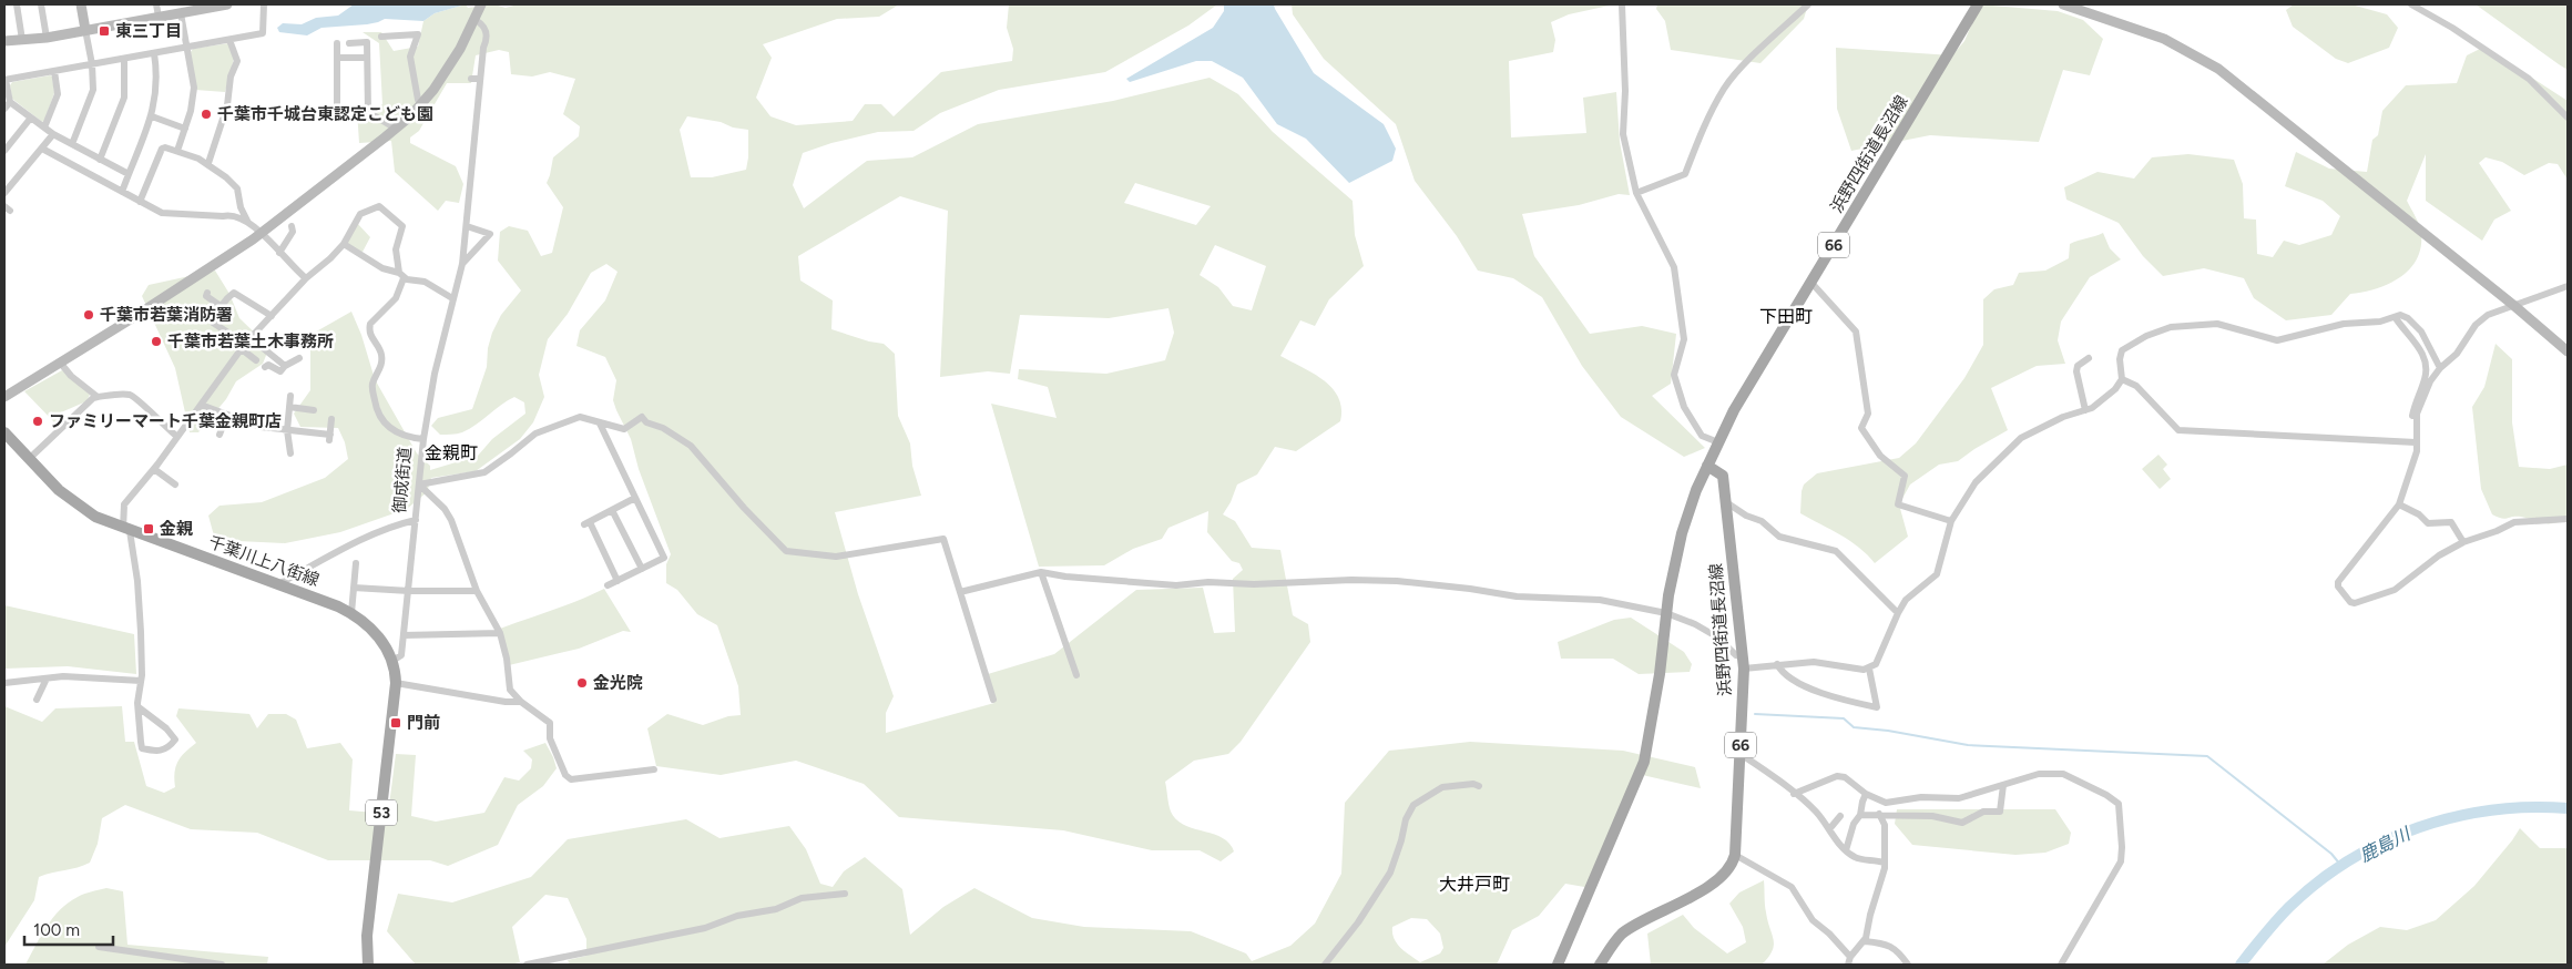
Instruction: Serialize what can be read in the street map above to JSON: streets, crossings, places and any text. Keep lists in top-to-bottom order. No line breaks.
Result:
{"streets":{"main road":["浜野四街道長沼線","66","千葉川上八街線","53"],"street":["御成街道"]},"crossings":[["御成街道","千葉川上八街線"],["御成街道","53"],["千葉川上八街線","53"]],"districts":["下田町","金親町","大井戸町"],"water":["鹿島川"],"places":{"transit":["東三丁目","金親","門前"],"other":["千葉市千城台東認定こども園","千葉市若葉消防署","千葉市若葉土木事務所","ファミリーマート千葉金親町店","金光院"]},"scale_bar":"100 m"}
